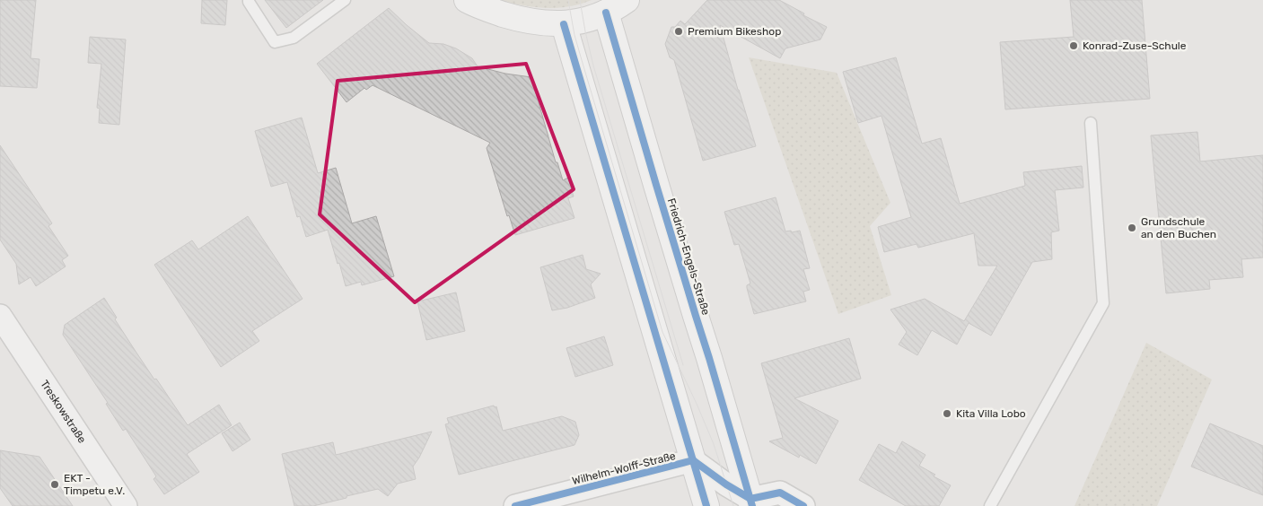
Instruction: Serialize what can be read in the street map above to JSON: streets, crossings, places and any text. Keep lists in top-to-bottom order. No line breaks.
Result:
{"streets":{"main road":["Friedrich-Engels-Straße"],"street":["Treskowstraße","Wilhelm-Wolff-Straße"]},"crossings":[["Friedrich-Engels-Straße","Wilhelm-Wolff-Straße"]],"places":["Premium Bikeshop","Konrad-Zuse-Schule","Grundschule an den Buchen","Kita Villa Lobo","EKT - Timpetu e.V."]}
